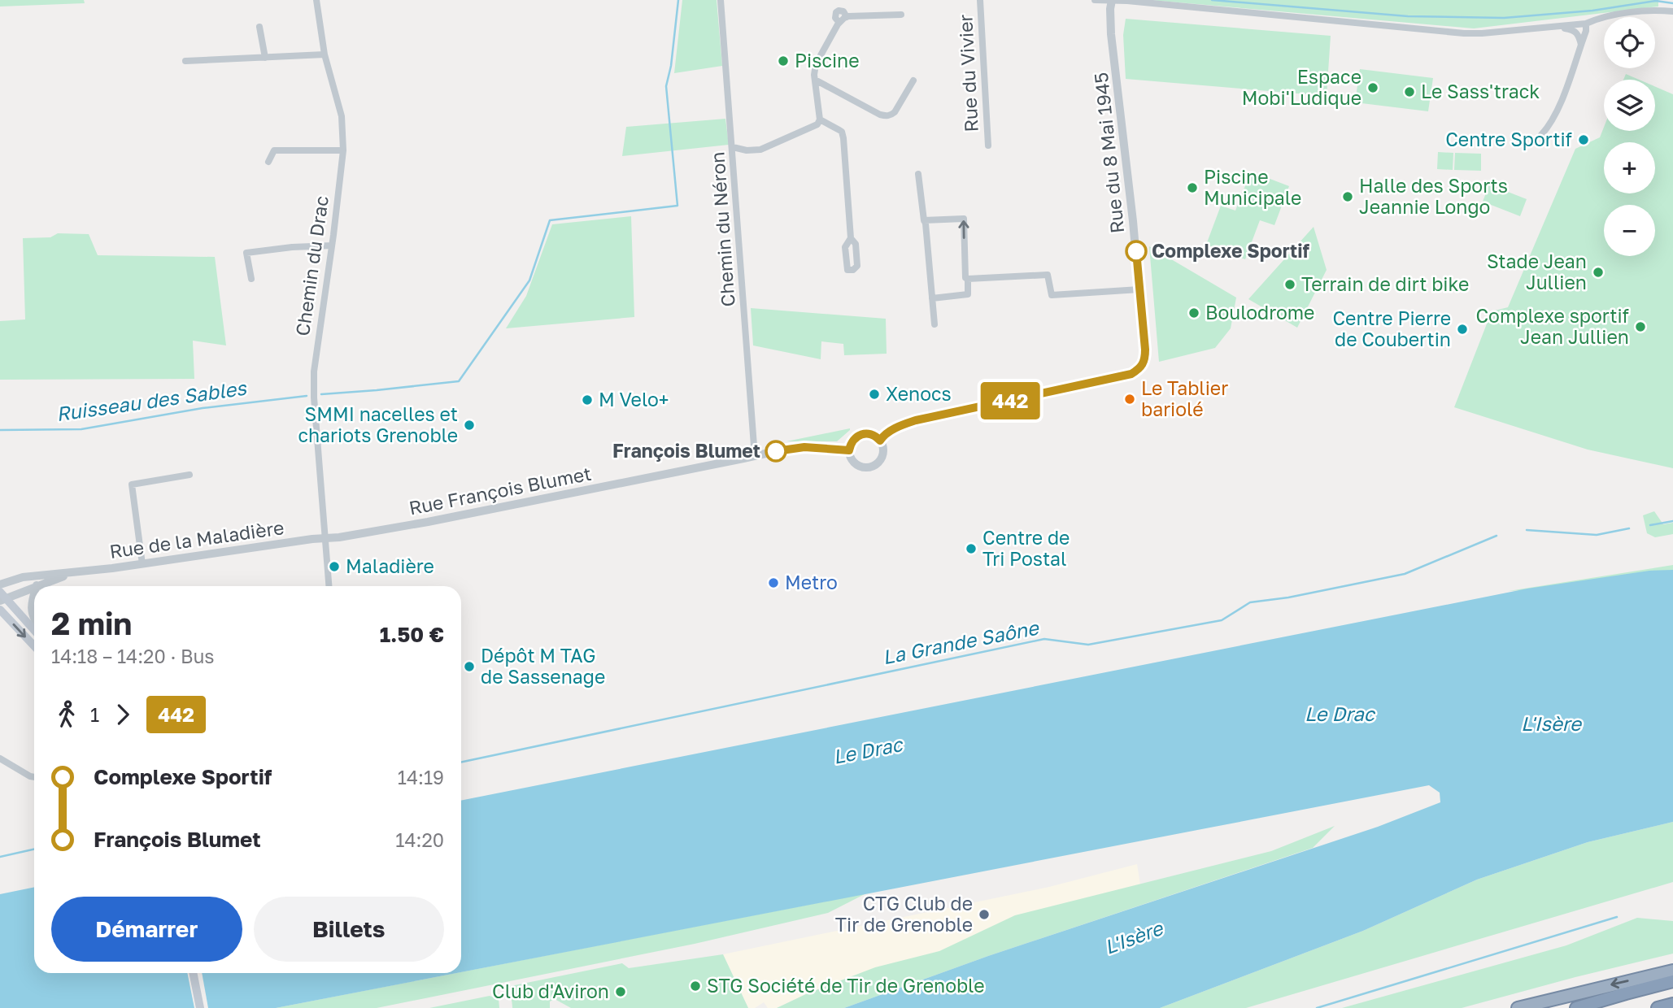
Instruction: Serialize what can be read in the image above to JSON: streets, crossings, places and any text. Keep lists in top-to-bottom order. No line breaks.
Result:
{"streets":{"street":["Rue du Vivier","Rue du 8 Mai 1945","Chemin du Néron","Chemin du Drac","Rue François Blumet","Rue de la Maladière"]},"crossings":[["Rue du 8 Mai 1945","Rue François Blumet"],["Chemin du Néron","Rue François Blumet"],["Chemin du Drac","Rue François Blumet"],["Chemin du Drac","Rue de la Maladière"],["Rue François Blumet","Rue de la Maladière"]],"water":["Ruisseau des Sables","La Grande Saône","Le Drac","L'Isère"],"places":["Piscine","Espace Mobi'Ludique","Le Sass'track","Centre Sportif","Piscine Municipale","Halle des Sports Jeannie Longo","Complexe Sportif","Stade Jean Jullien","Terrain de dirt bike","Boulodrome","Complexe sportif Jean Jullien","Centre Pierre de Coubertin","Xenocs","Le Tablier bariolé","M Velo+","SMMI nacelles et chariots Grenoble","François Blumet","Centre de Tri Postal","Maladière","Metro","Dépôt M TAG de Sassenage","CTG Club de Tir de Grenoble","STG Société de Tir de Grenoble","Club d'Aviron"],"lines":["bus line 442"],"page":{"on_map":"442","map_buttons":["+","−"],"heading":["2 min","14:18 – 14:20 · Bus","1.50 €"],"legs":["1","442"],"list":[{"name":"Complexe Sportif","value":"14:19"},{"name":"François Blumet","value":"14:20"}],"buttons":["Démarrer","Billets"]}}
